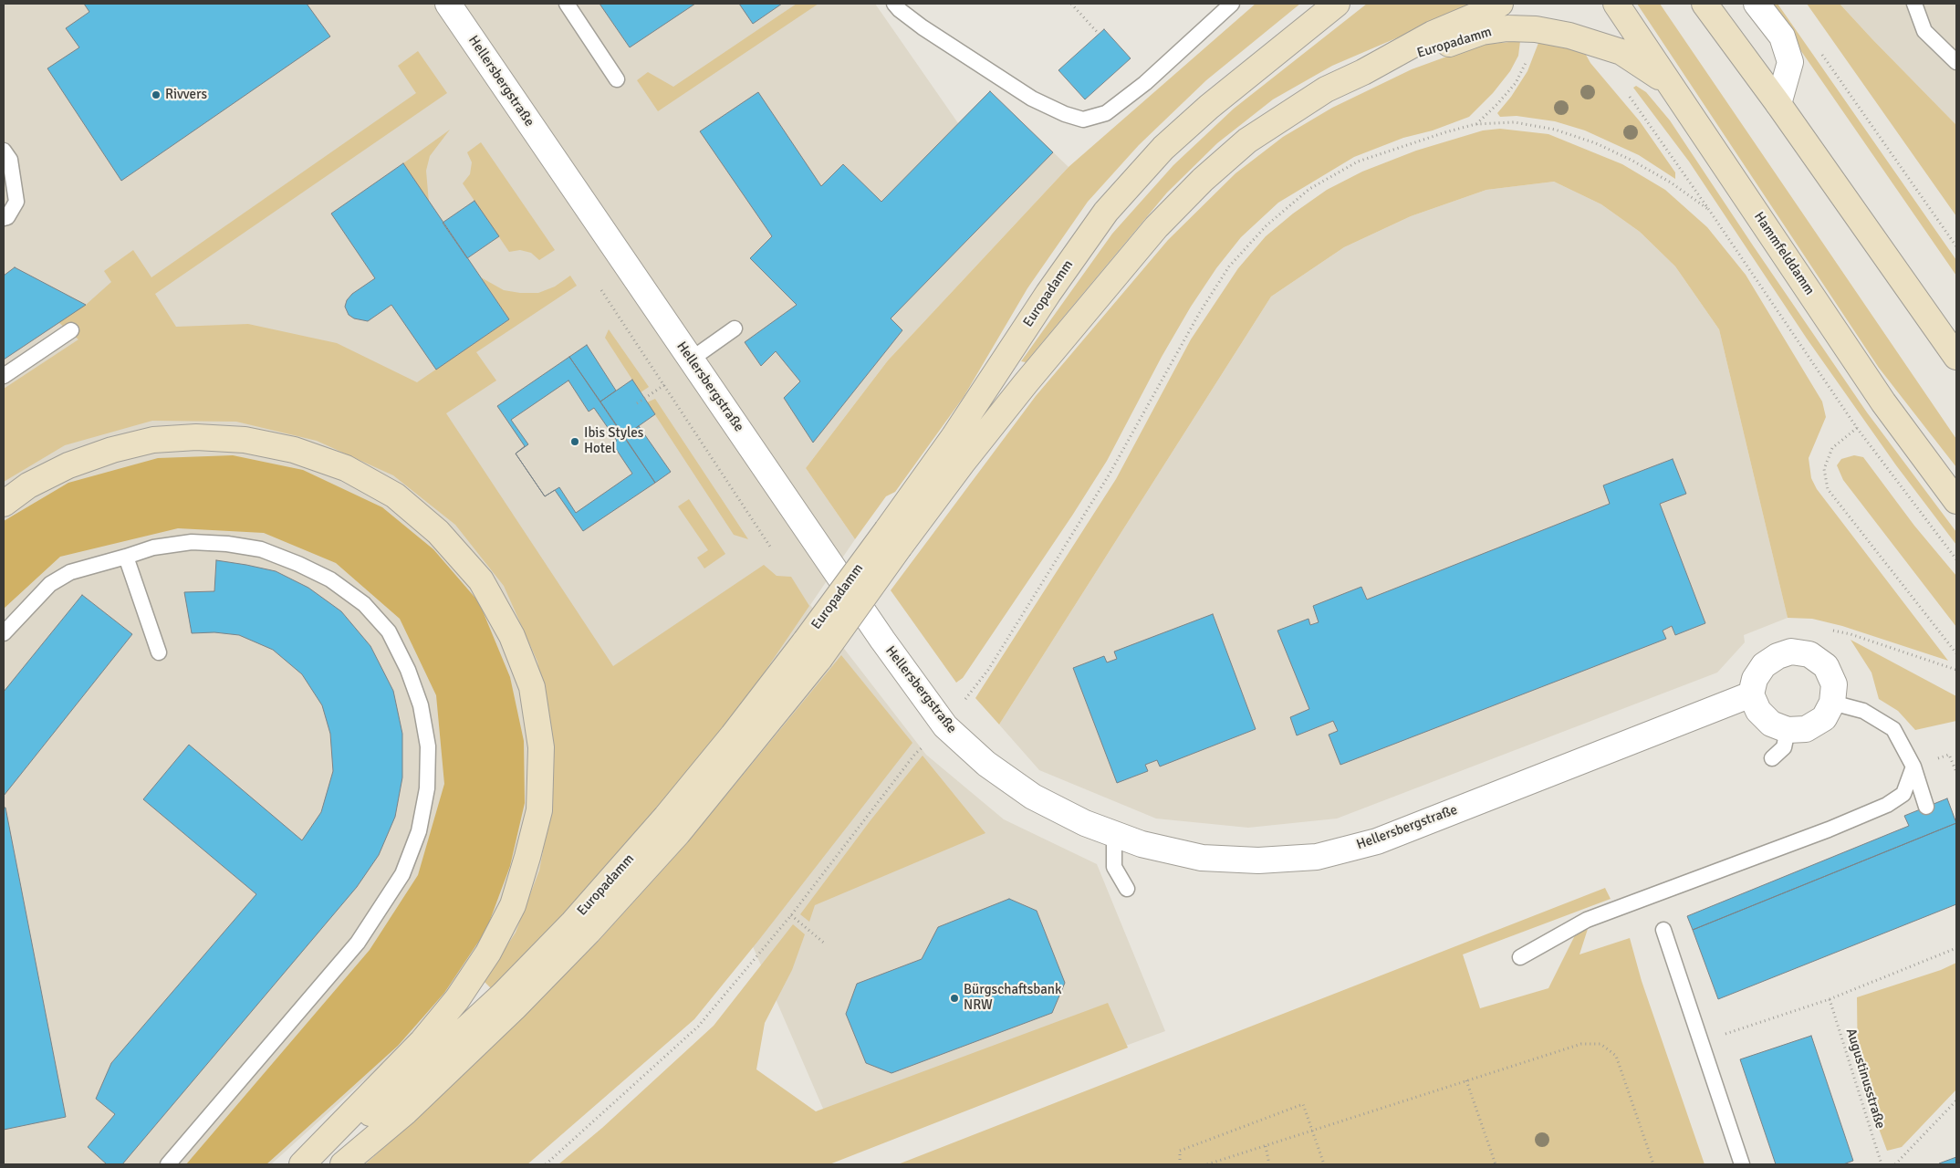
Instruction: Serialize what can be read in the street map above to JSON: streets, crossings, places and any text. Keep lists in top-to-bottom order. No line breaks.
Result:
{"streets":{"main road":["Europadamm","Hammfelddamm"],"street":["Hellersbergstraße"],"path":["Augustinusstraße"]},"crossings":[["Europadamm","Hammfelddamm"]],"places":["Rivvers","Ibis Styles Hotel","Bürgschaftsbank NRW"]}
